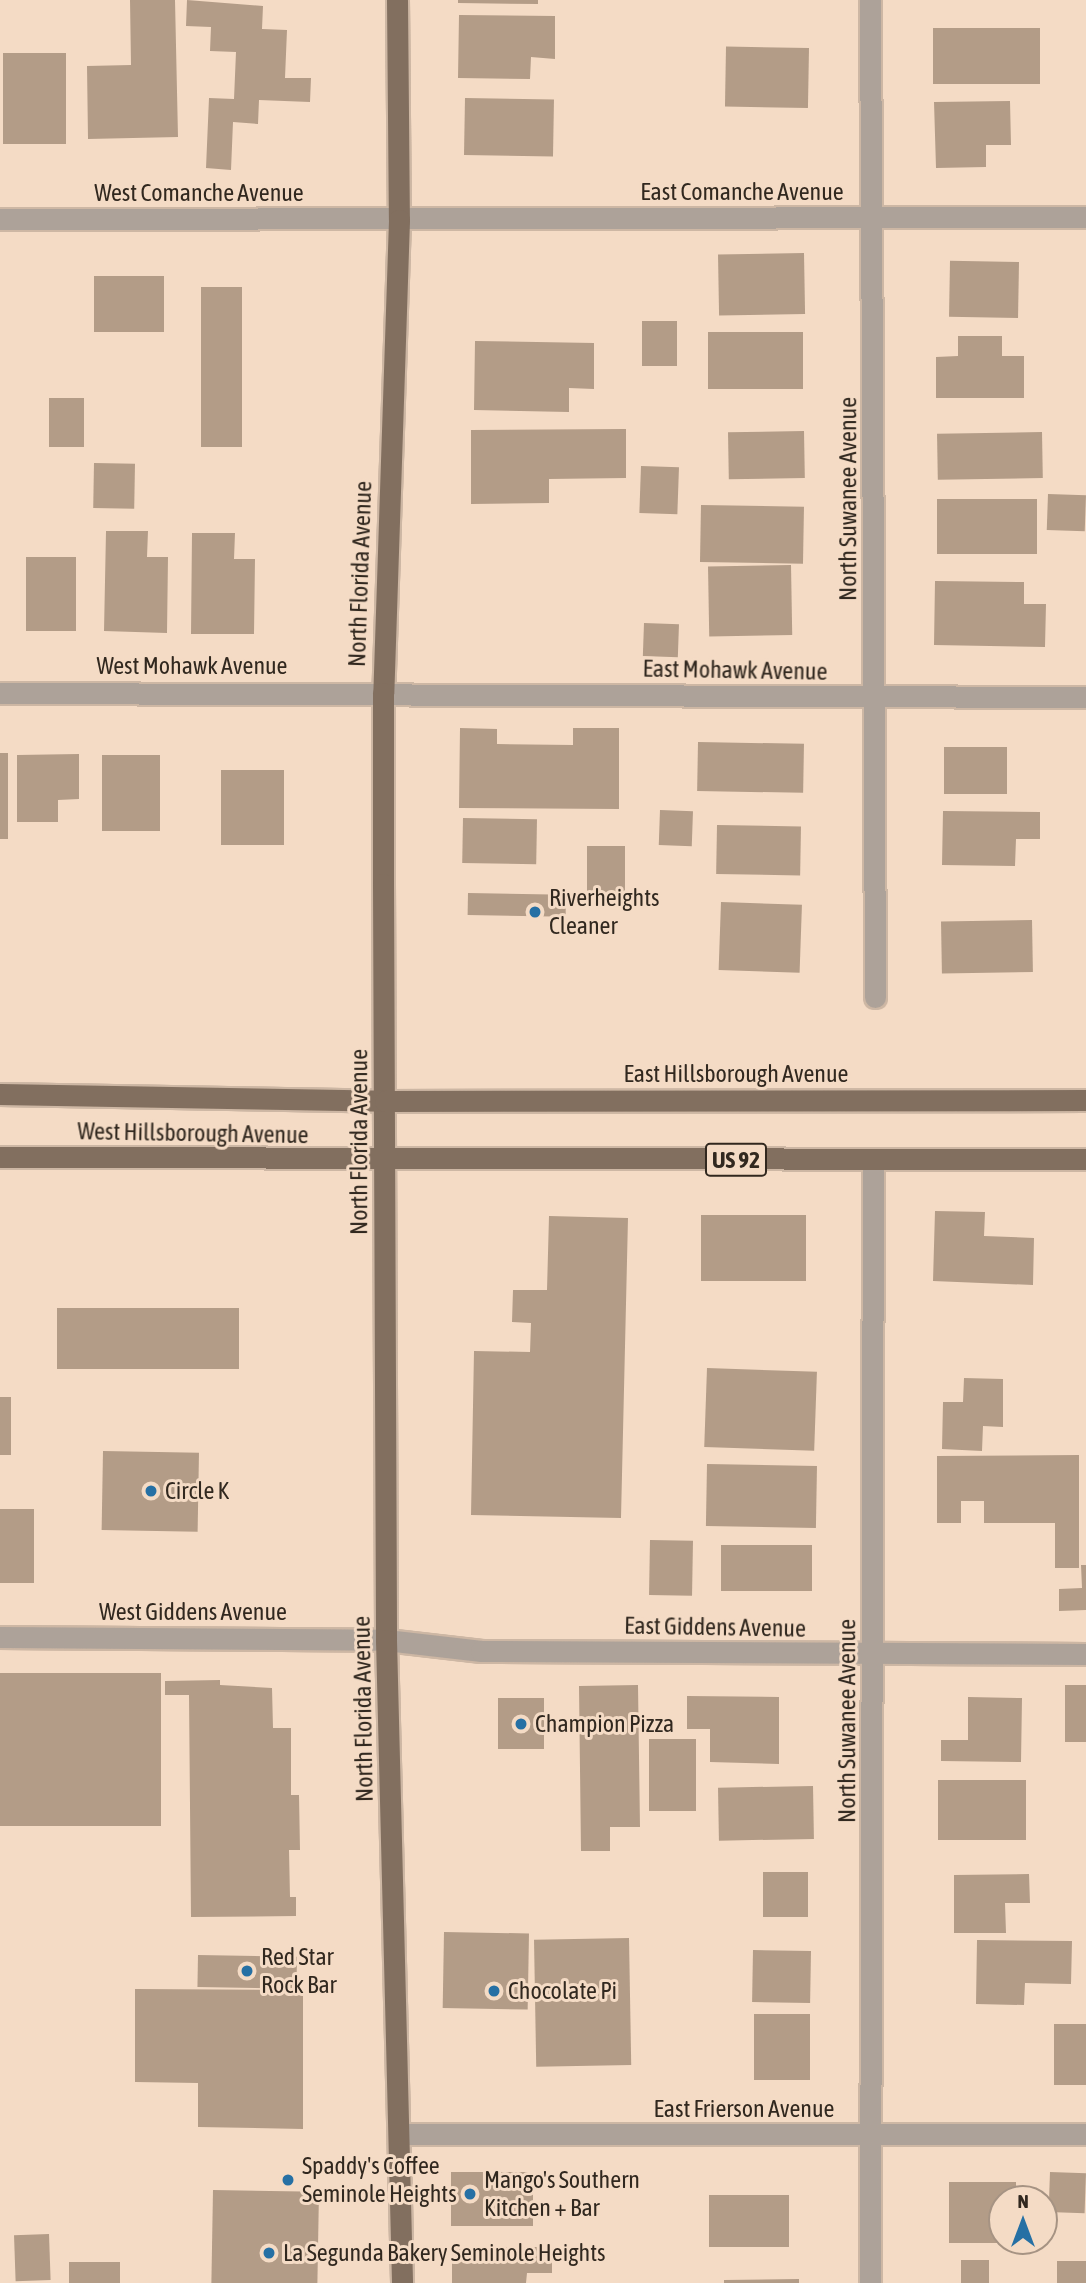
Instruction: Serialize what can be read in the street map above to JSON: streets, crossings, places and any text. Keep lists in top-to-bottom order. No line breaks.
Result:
{"streets":{"main road":["North Florida Avenue","East Hillsborough Avenue","West Hillsborough Avenue","US 92"],"street":["East Comanche Avenue","West Comanche Avenue","North Suwanee Avenue","West Mohawk Avenue","East Mohawk Avenue","West Giddens Avenue","East Giddens Avenue","East Frierson Avenue"]},"crossings":[["East Comanche Avenue","West Comanche Avenue"],["East Comanche Avenue","North Suwanee Avenue"],["East Comanche Avenue","North Florida Avenue"],["West Comanche Avenue","North Florida Avenue"],["North Suwanee Avenue","East Mohawk Avenue"],["North Suwanee Avenue","US 92"],["North Suwanee Avenue","East Giddens Avenue"],["North Suwanee Avenue","East Frierson Avenue"],["North Florida Avenue","West Mohawk Avenue"],["North Florida Avenue","East Mohawk Avenue"],["North Florida Avenue","East Hillsborough Avenue"],["North Florida Avenue","West Hillsborough Avenue"],["North Florida Avenue","US 92"],["North Florida Avenue","West Giddens Avenue"],["North Florida Avenue","East Giddens Avenue"],["North Florida Avenue","East Frierson Avenue"],["West Mohawk Avenue","East Mohawk Avenue"],["East Hillsborough Avenue","West Hillsborough Avenue"],["West Hillsborough Avenue","US 92"],["West Giddens Avenue","East Giddens Avenue"]],"places":["Riverheights Cleaner","Circle K","Champion Pizza","Red Star Rock Bar","Chocolate Pi","Spaddy's Coffee Seminole Heights","Mango's Southern Kitchen + Bar","La Segunda Bakery Seminole Heights"],"north":"top"}
